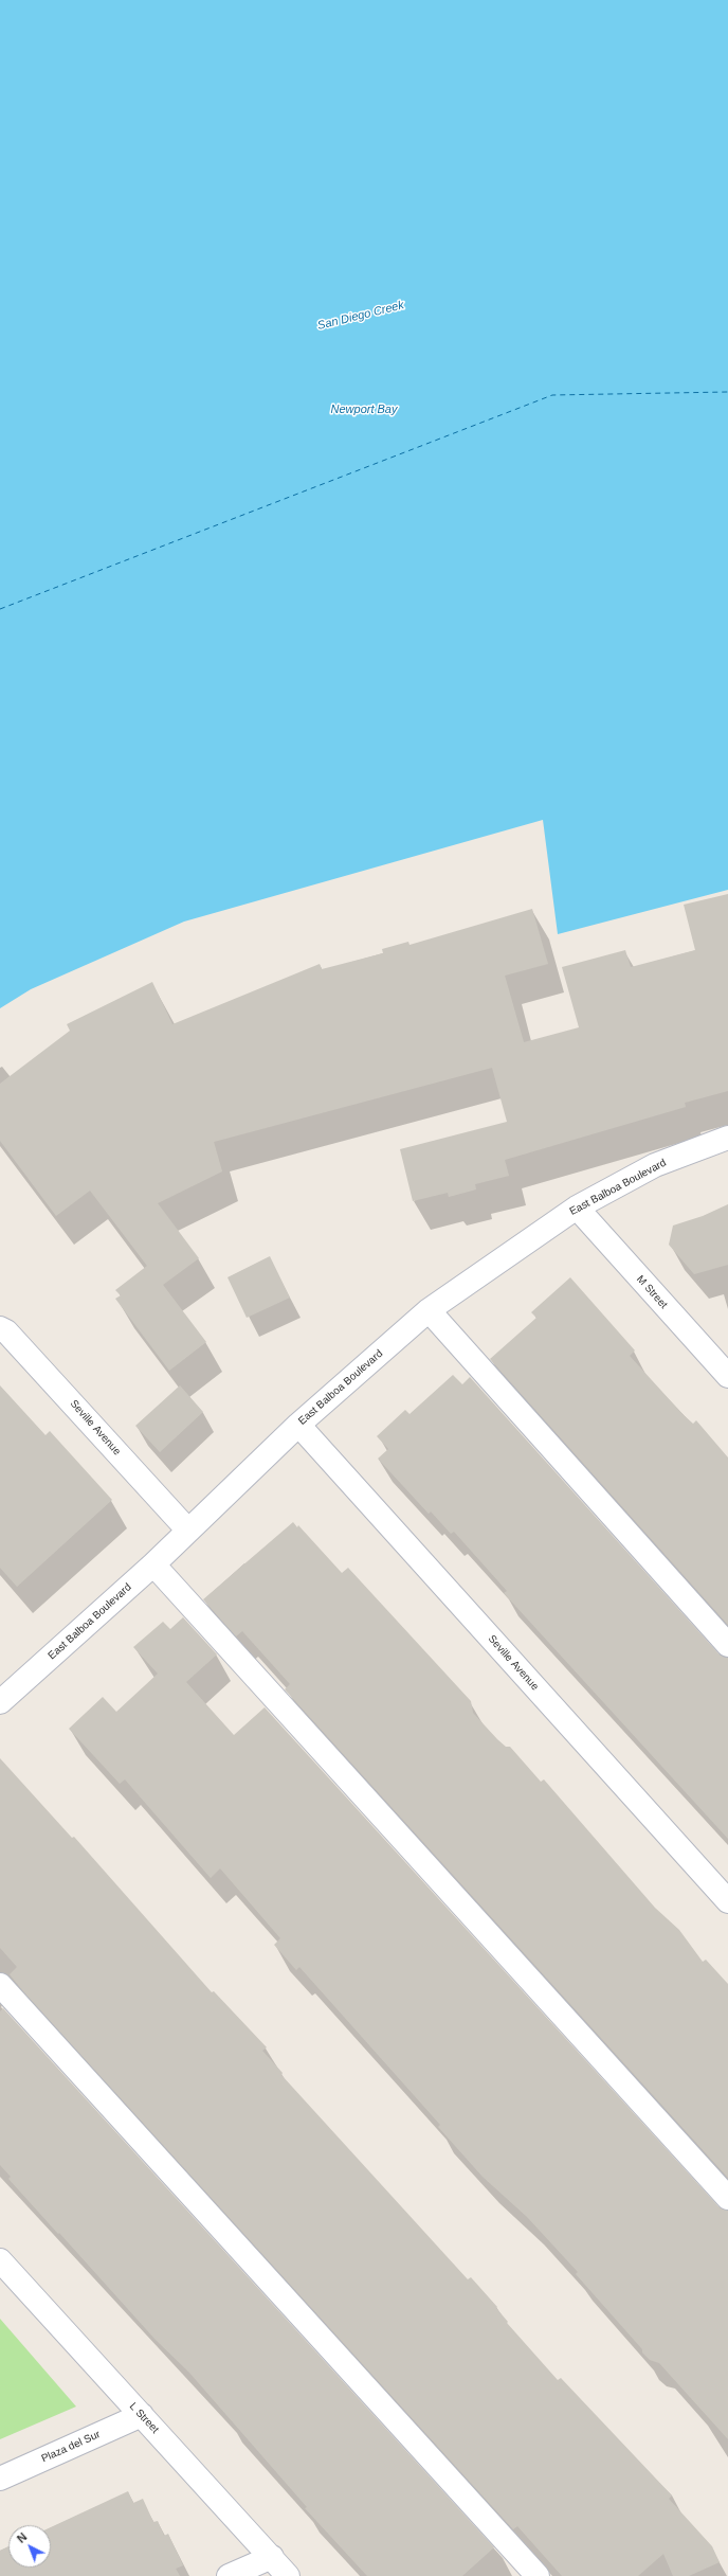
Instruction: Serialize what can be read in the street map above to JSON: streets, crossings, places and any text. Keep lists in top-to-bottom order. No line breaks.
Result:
{"streets":{"street":["East Balboa Boulevard","M Street","Seville Avenue","L Street","Plaza del Sur"]},"crossings":[["East Balboa Boulevard","M Street"],["East Balboa Boulevard","Seville Avenue"],["L Street","Plaza del Sur"]],"water":["San Diego Creek","Newport Bay"],"north":"top left"}
